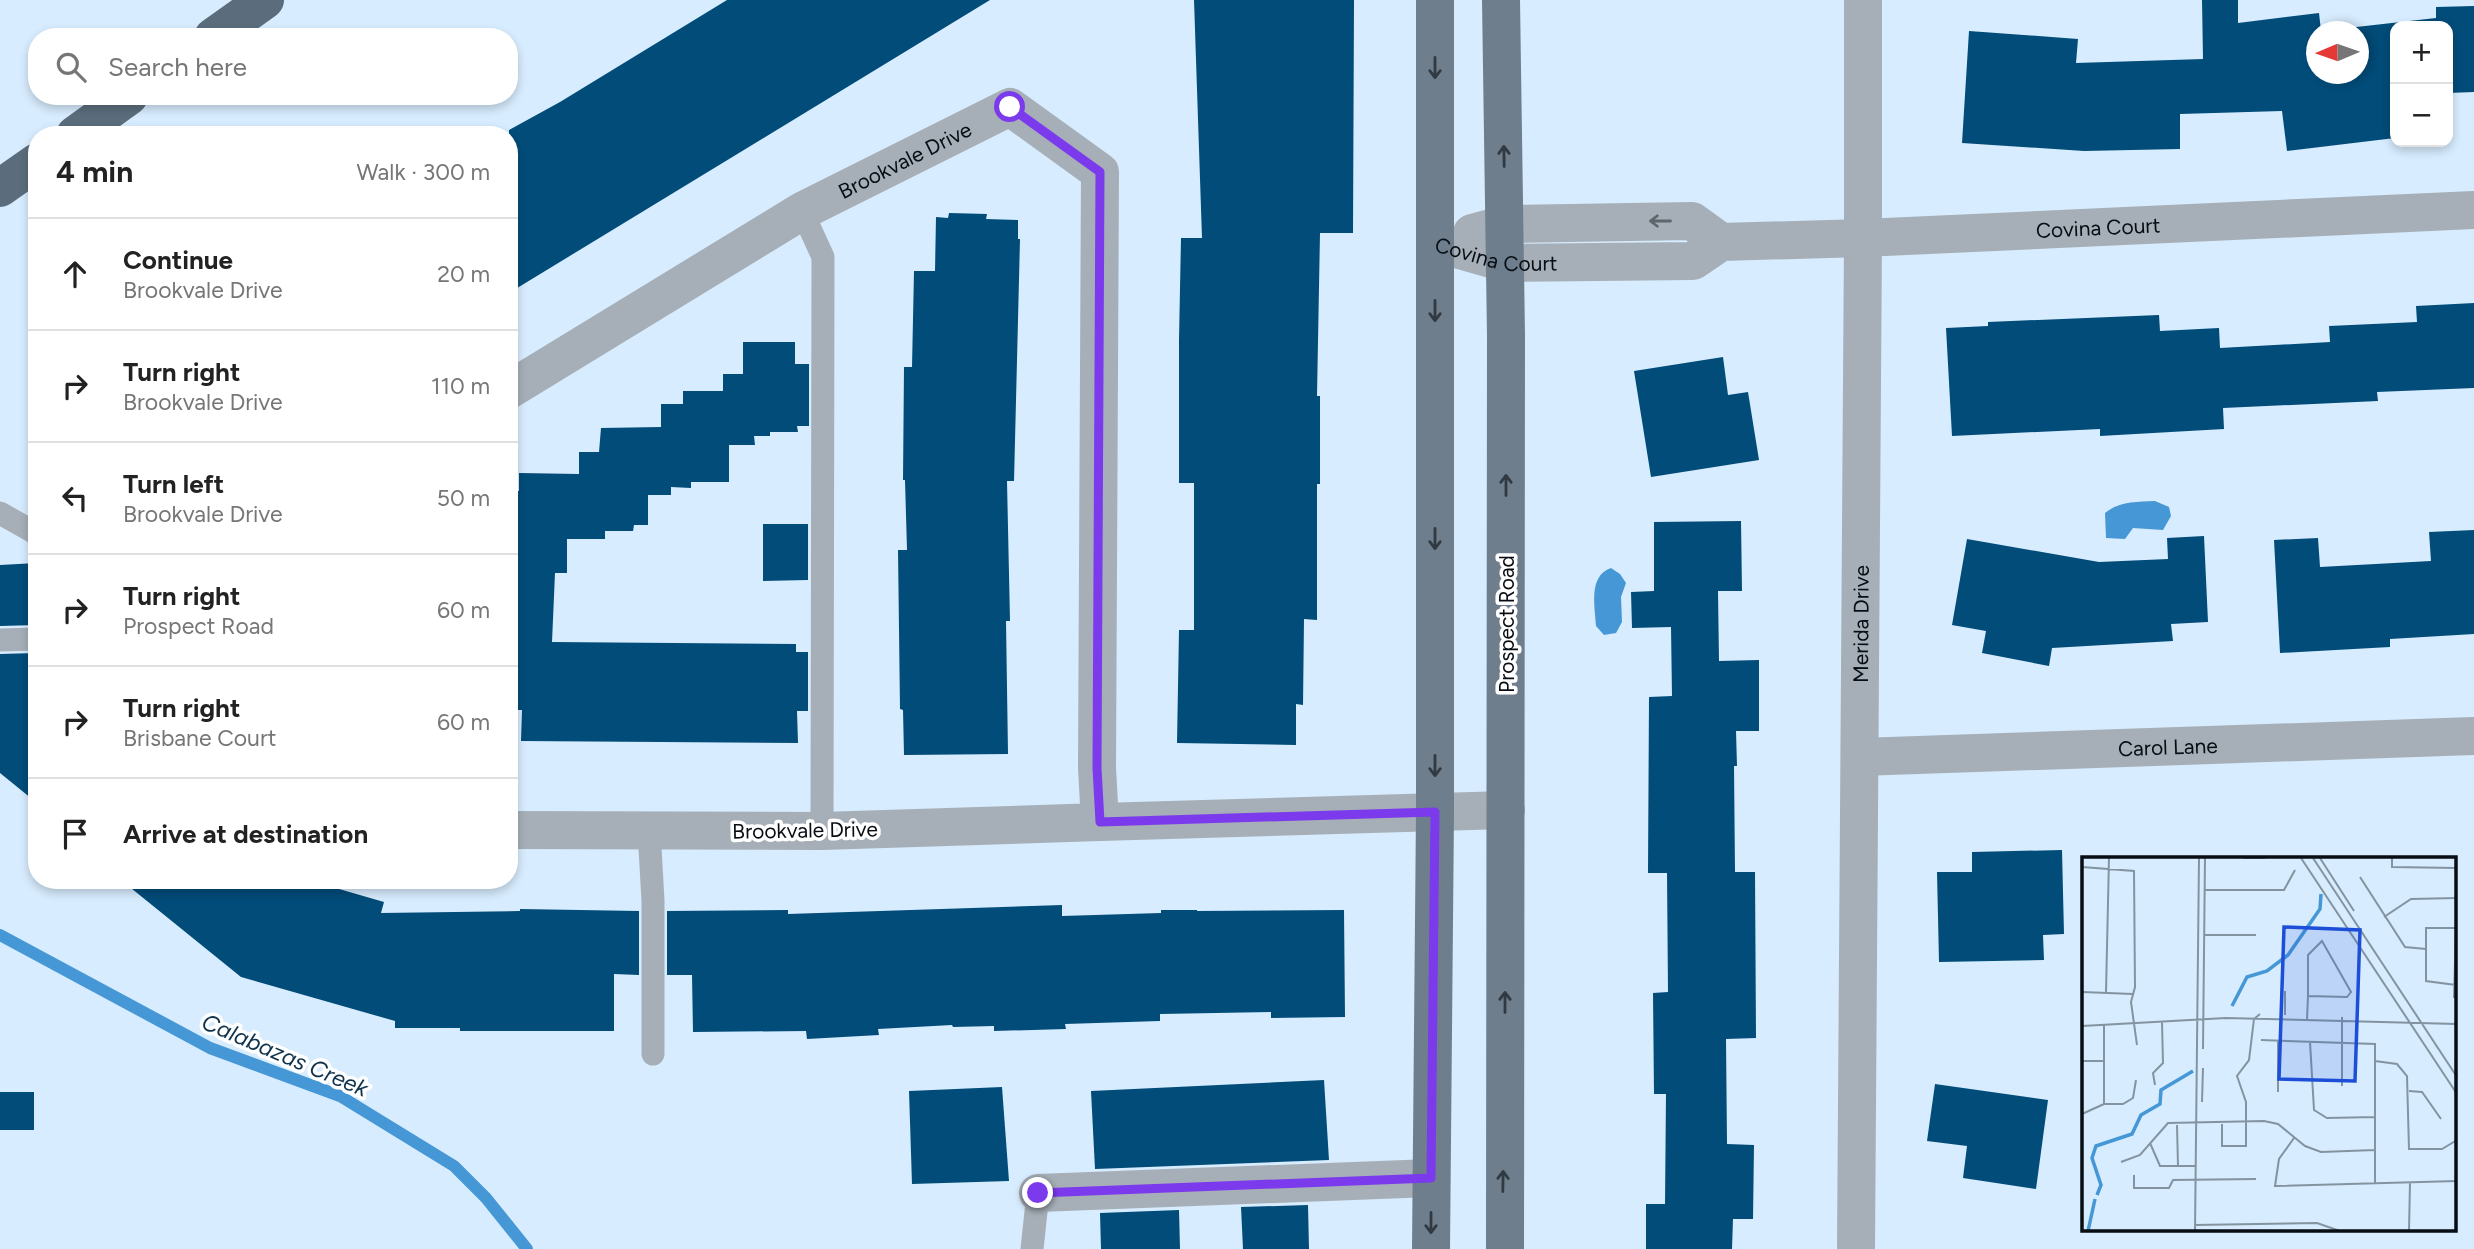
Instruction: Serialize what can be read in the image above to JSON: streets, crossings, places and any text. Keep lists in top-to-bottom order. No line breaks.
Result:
{"streets":{"main road":["Prospect Road"],"street":["Brookvale Drive","Covina Court","Merida Drive","Carol Lane"]},"crossings":[["Brookvale Drive","Prospect Road"],["Covina Court","Prospect Road"],["Covina Court","Merida Drive"],["Merida Drive","Carol Lane"]],"water":["Calabazas Creek"],"north":"left","page":{"map_buttons":["+","−"],"search":"Search here","heading":["4 min","Walk · 300 m"],"list":[["Continue","Brookvale Drive","20 m"],["Turn right","Brookvale Drive","110 m"],["Turn left","Brookvale Drive","50 m"],["Turn right","Prospect Road","60 m"],["Turn right","Brisbane Court","60 m"],"Arrive at destination"]}}
